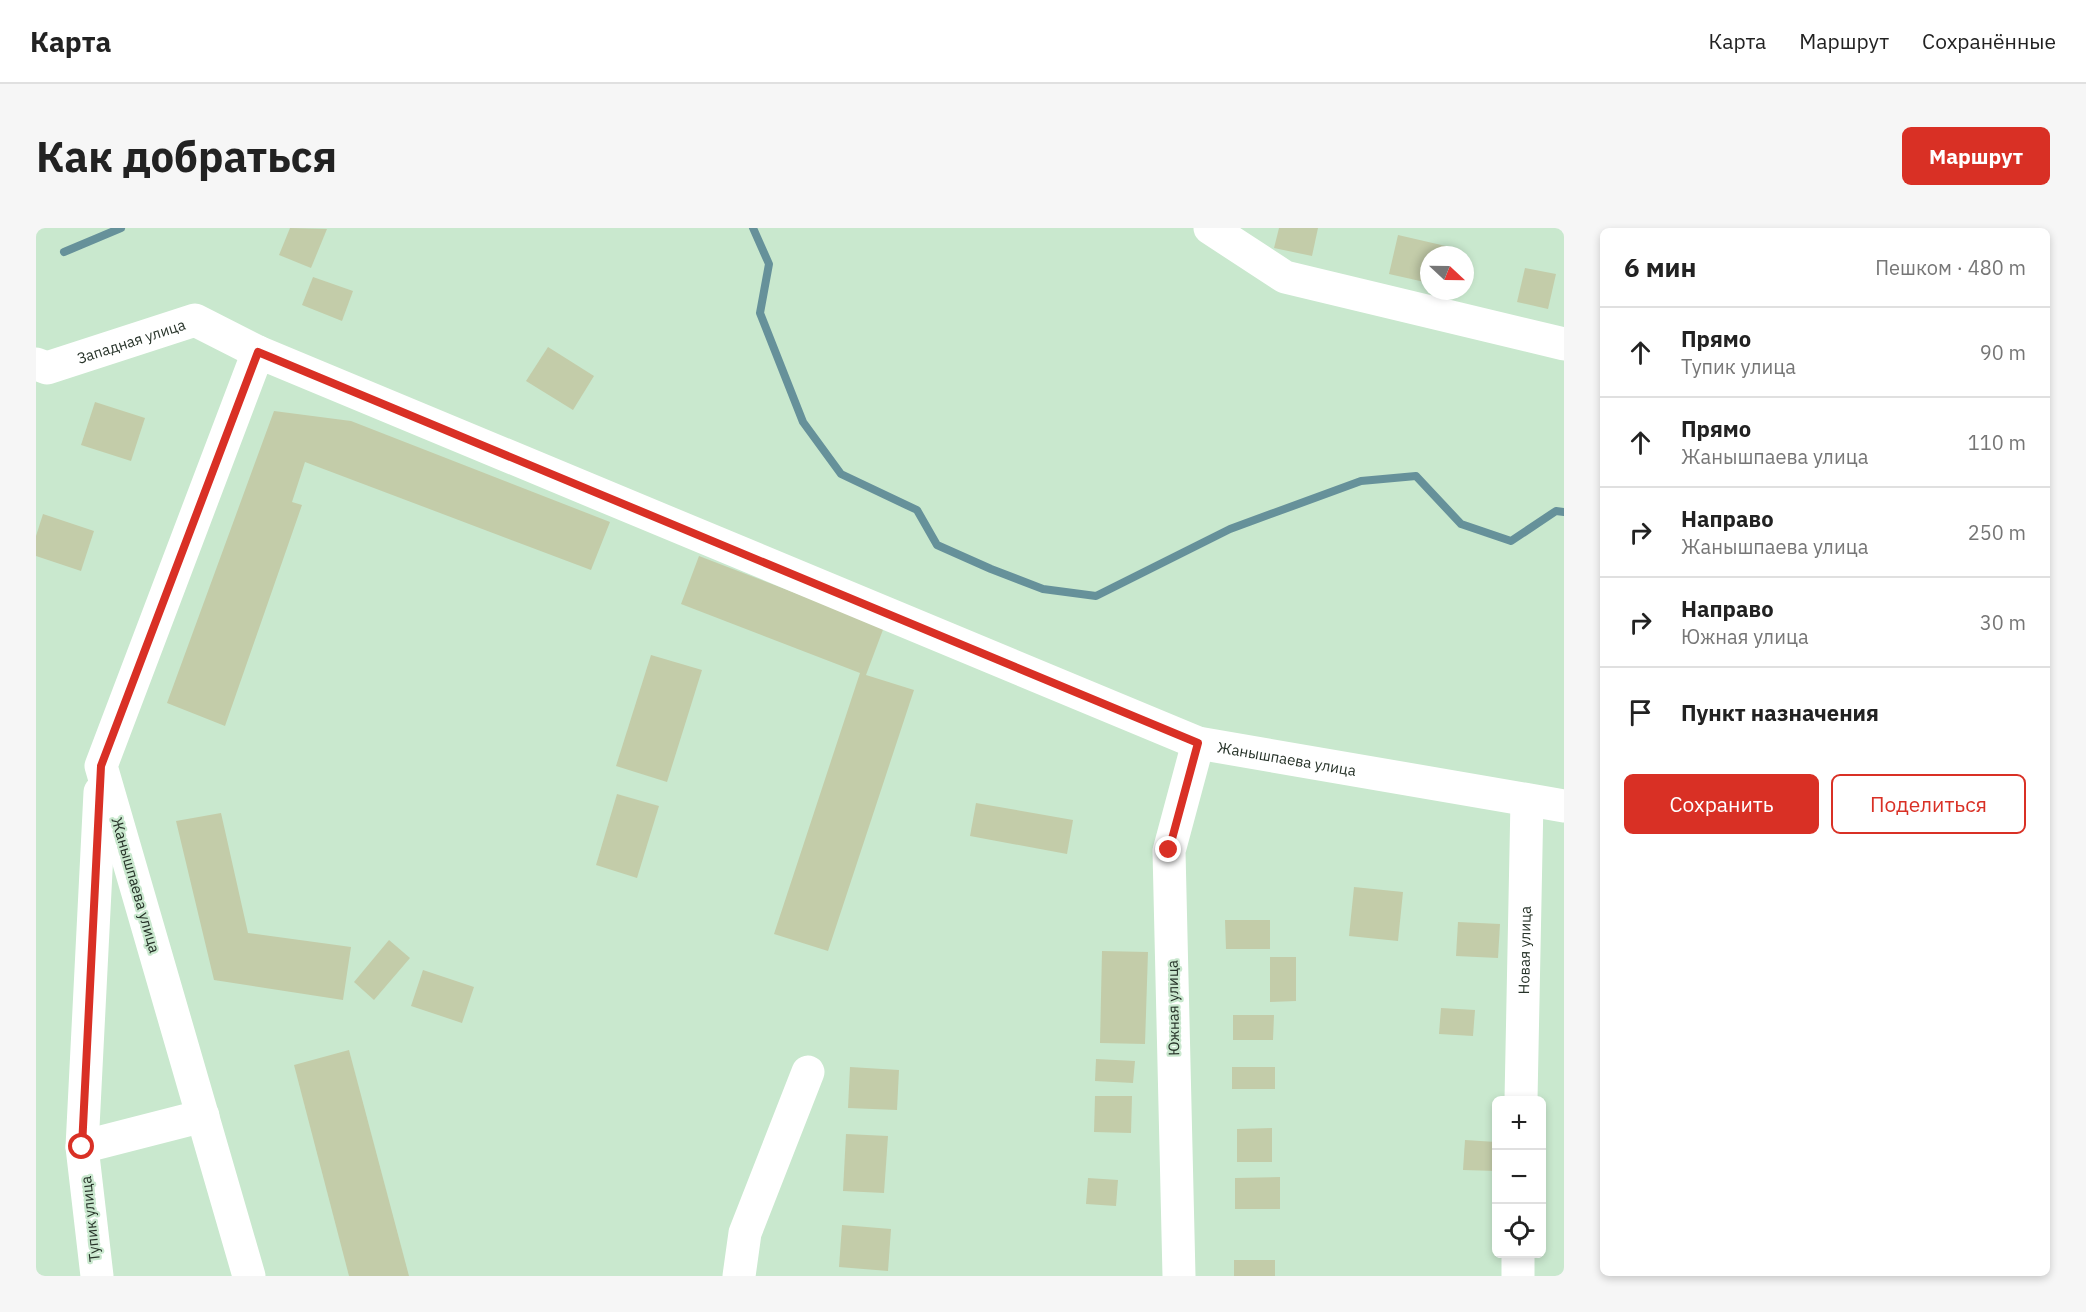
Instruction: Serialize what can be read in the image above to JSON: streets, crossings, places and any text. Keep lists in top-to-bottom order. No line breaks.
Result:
{"streets":{"street":["Западная улица","Жанышпаева улица","Новая улица","Южная улица","Тупик улица"]},"crossings":[["Западная улица","Жанышпаева улица"],["Жанышпаева улица","Новая улица"],["Жанышпаева улица","Южная улица"],["Жанышпаева улица","Тупик улица"]],"north":"right","page":{"header":"Карта","nav":["Карта","Маршрут","Сохранённые"],"buttons":["Маршрут",["Сохранить","Поделиться"]],"title":"Как добраться","heading":["6 мин","Пешком · 480 m"],"list":[["Прямо","Тупик улица","90 m"],["Прямо","Жанышпаева улица","110 m"],["Направо","Жанышпаева улица","250 m"],["Направо","Южная улица","30 m"],"Пункт назначения"],"map_buttons":["+","−"]}}
